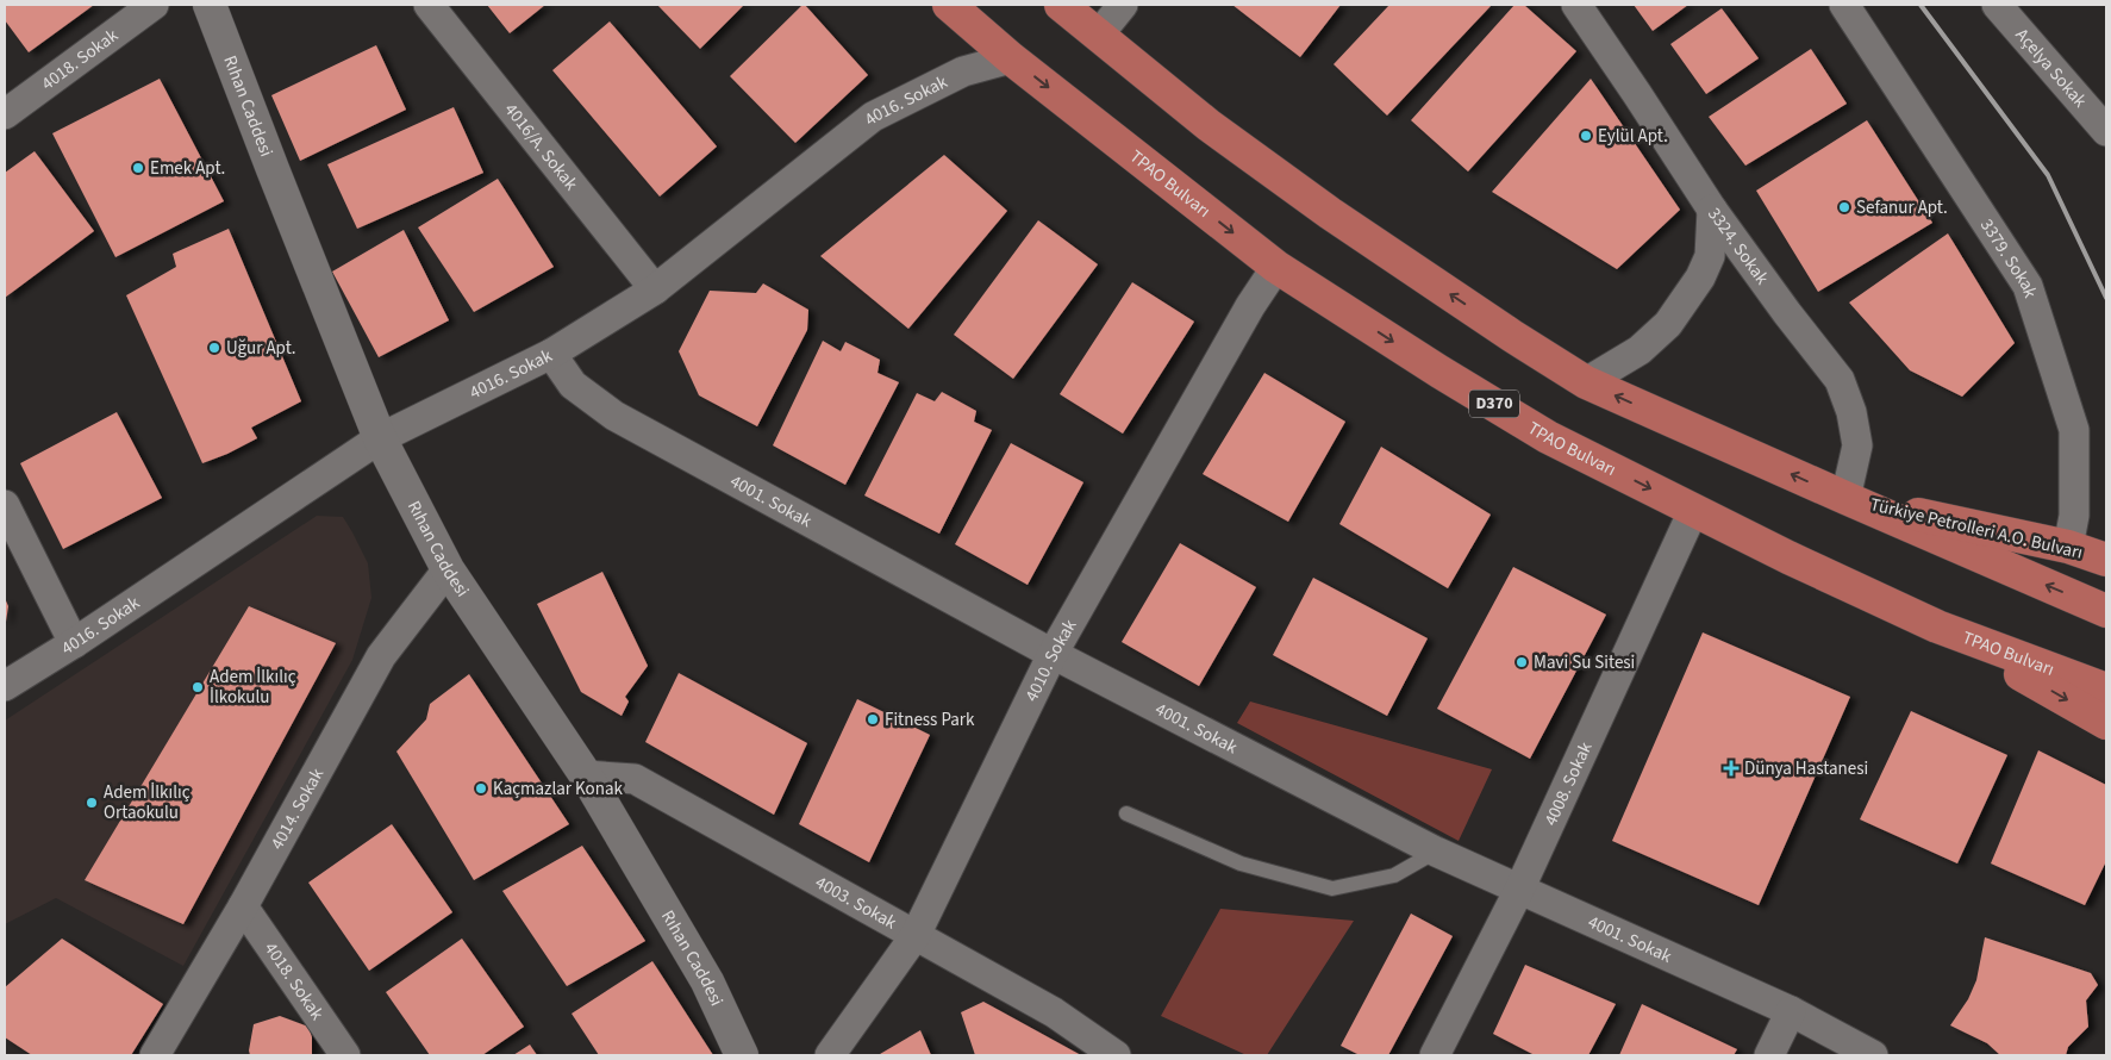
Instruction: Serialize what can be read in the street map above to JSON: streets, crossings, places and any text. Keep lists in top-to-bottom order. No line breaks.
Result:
{"streets":{"highway":["TPAO Bulvarı","D370","Türkiye Petrolleri A.O. Bulvarı"],"street":["4018. Sokak","Açelya Sokak","4016. Sokak","Rıhan Caddesi","4016/A. Sokak","3324. Sokak","3379. Sokak","4001. Sokak","4010. Sokak","4008. Sokak","4014. Sokak","4003. Sokak"]},"crossings":[["4018. Sokak","4014. Sokak"],["4016. Sokak","Rıhan Caddesi"],["4016. Sokak","4016/A. Sokak"],["4016. Sokak","TPAO Bulvarı"],["4016. Sokak","4001. Sokak"],["Rıhan Caddesi","4014. Sokak"],["Rıhan Caddesi","4003. Sokak"],["TPAO Bulvarı","4010. Sokak"],["TPAO Bulvarı","4008. Sokak"],["3324. Sokak","Türkiye Petrolleri A.O. Bulvarı"],["3379. Sokak","Türkiye Petrolleri A.O. Bulvarı"],["4001. Sokak","4010. Sokak"],["4001. Sokak","4008. Sokak"],["4010. Sokak","4003. Sokak"]],"places":{"other":["Eylül Apt.","Emek Apt.","Sefanur Apt.","Uğur Apt.","Mavi Su Sitesi","Adem İlkılıç İlkokulu","Fitness Park","Kaçmazlar Konak","Adem İlkılıç Ortaokulu"],"health":["Dünya Hastanesi"]}}
